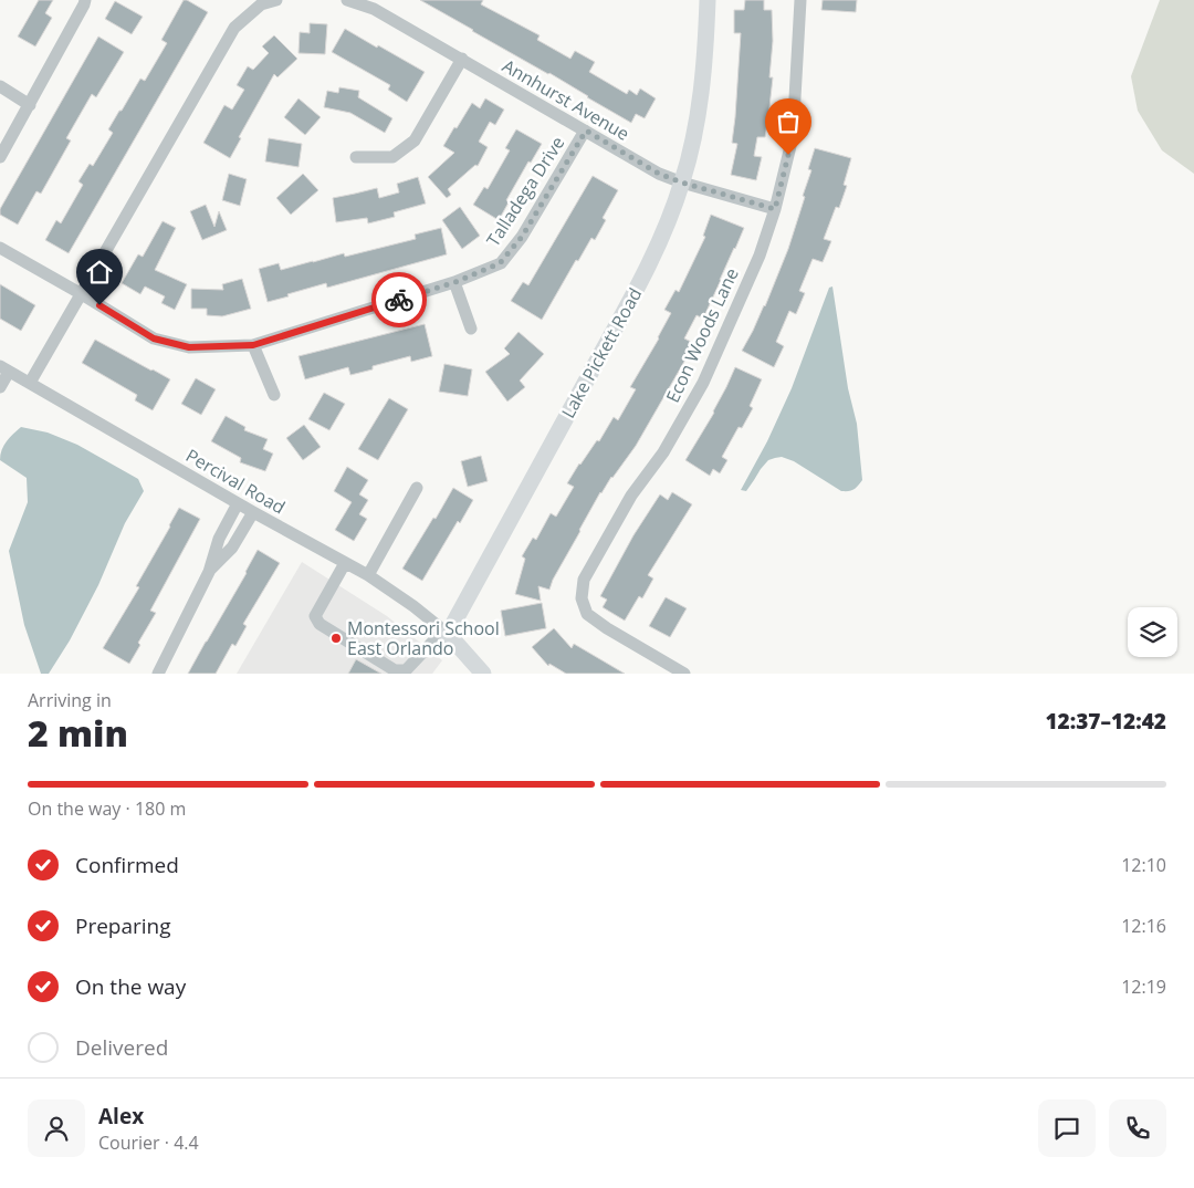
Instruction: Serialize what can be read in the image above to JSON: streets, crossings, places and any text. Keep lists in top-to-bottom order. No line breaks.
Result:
{"streets":{"main road":["Lake Pickett Road"],"street":["Annhurst Avenue","Talladega Drive","Econ Woods Lane","Percival Road"]},"crossings":[["Annhurst Avenue","Talladega Drive"],["Annhurst Avenue","Econ Woods Lane"],["Annhurst Avenue","Lake Pickett Road"],["Lake Pickett Road","Percival Road"]],"places":["Montessori School East Orlando"],"page":{"heading":["2 min","Arriving in","12:37–12:42"],"panel":["Alex","Courier · 4.4"],"bar":"On the way · 180 m","list":[["Confirmed","12:10"],["Preparing","12:16"],["On the way","12:19"],"Delivered"]}}
